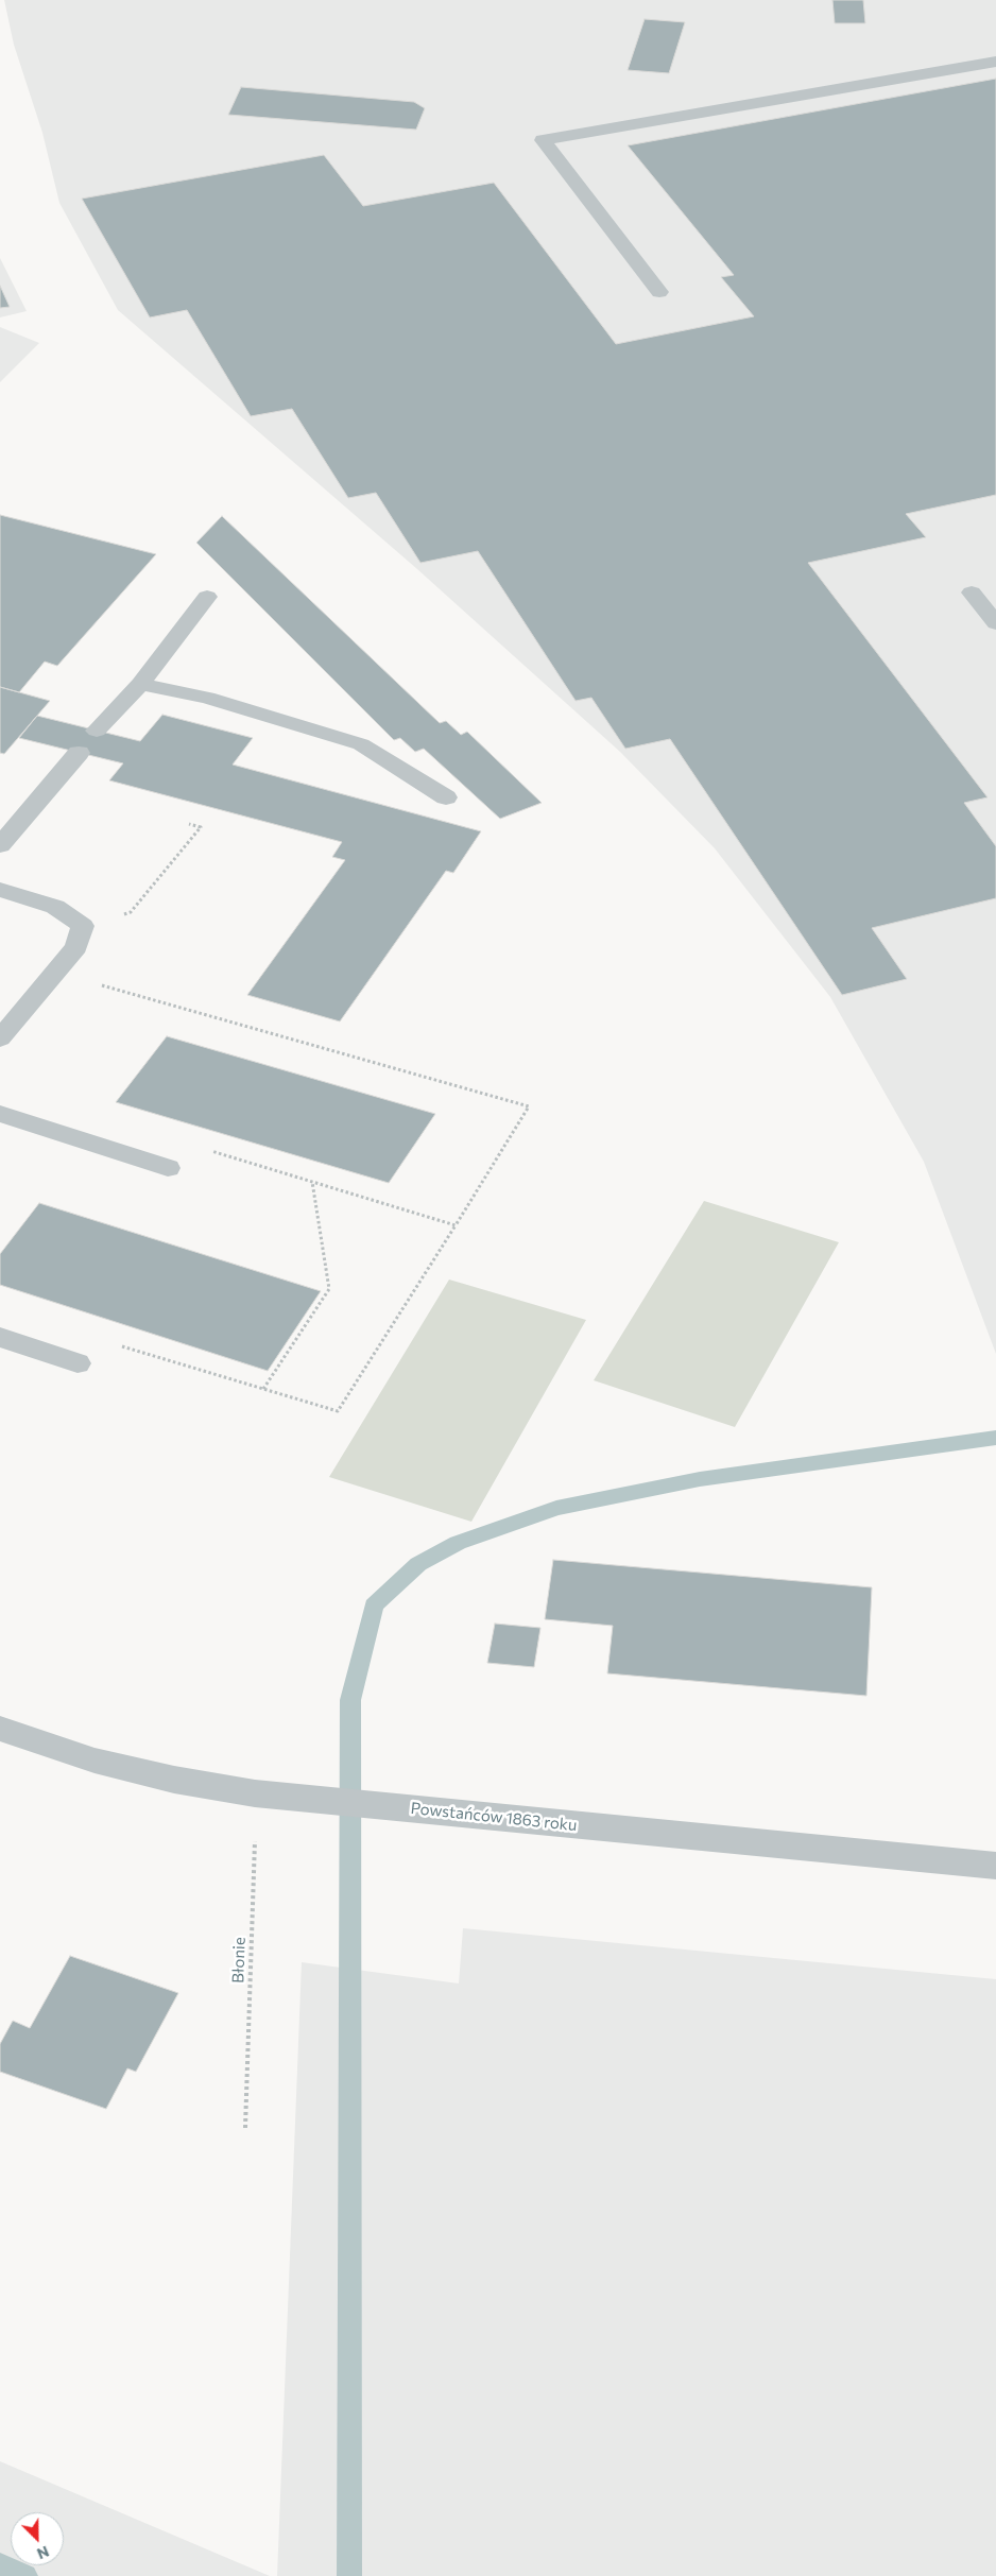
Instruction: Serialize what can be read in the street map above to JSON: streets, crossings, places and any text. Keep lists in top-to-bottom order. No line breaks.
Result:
{"streets":{"street":["Powstańców 1863 roku"],"path":["Błonie"]},"crossings":[["Powstańców 1863 roku","Błonie"]],"north":"bottom right"}
